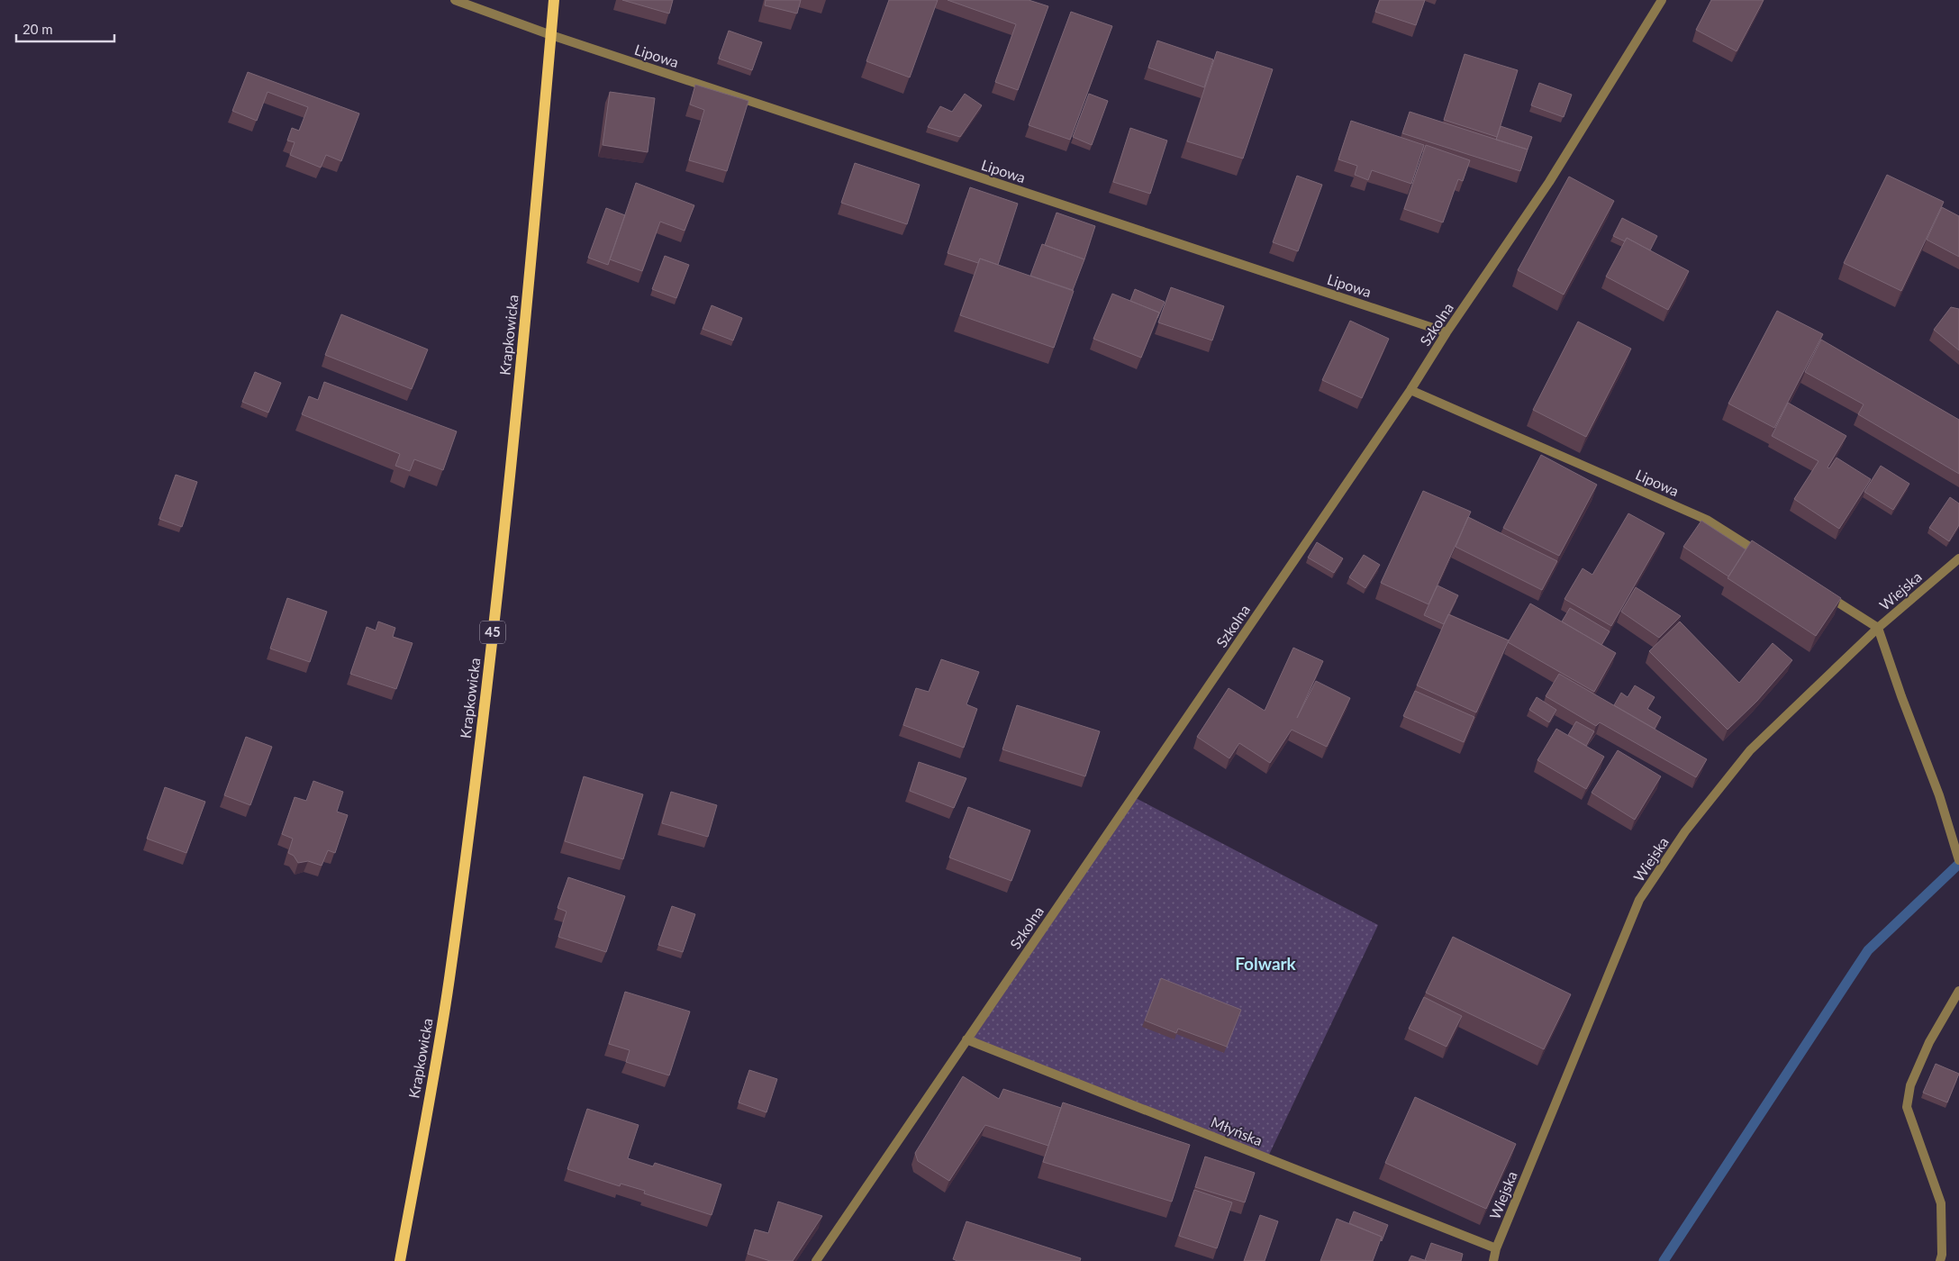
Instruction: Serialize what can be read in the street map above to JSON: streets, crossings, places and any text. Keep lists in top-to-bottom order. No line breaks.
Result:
{"streets":{"main road":["Krapkowicka","45"],"street":["Lipowa","Szkolna","Wiejska","Młyńska"]},"crossings":[["Lipowa","Szkolna"],["Lipowa","Krapkowicka"],["Szkolna","Młyńska"],["Wiejska","Młyńska"]],"districts":["Folwark"],"scale_bar":"20 m"}
